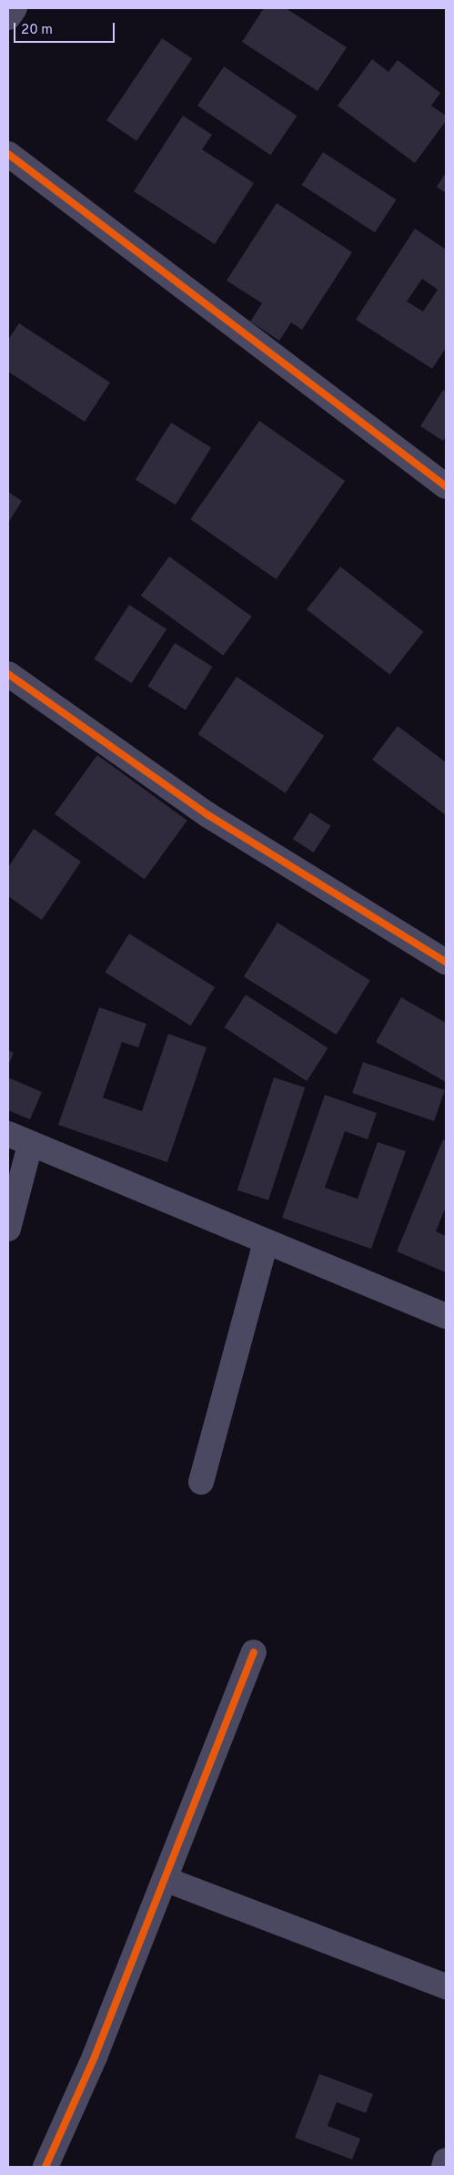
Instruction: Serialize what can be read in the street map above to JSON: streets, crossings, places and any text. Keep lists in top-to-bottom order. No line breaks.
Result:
{"scale_bar":"20 m"}
